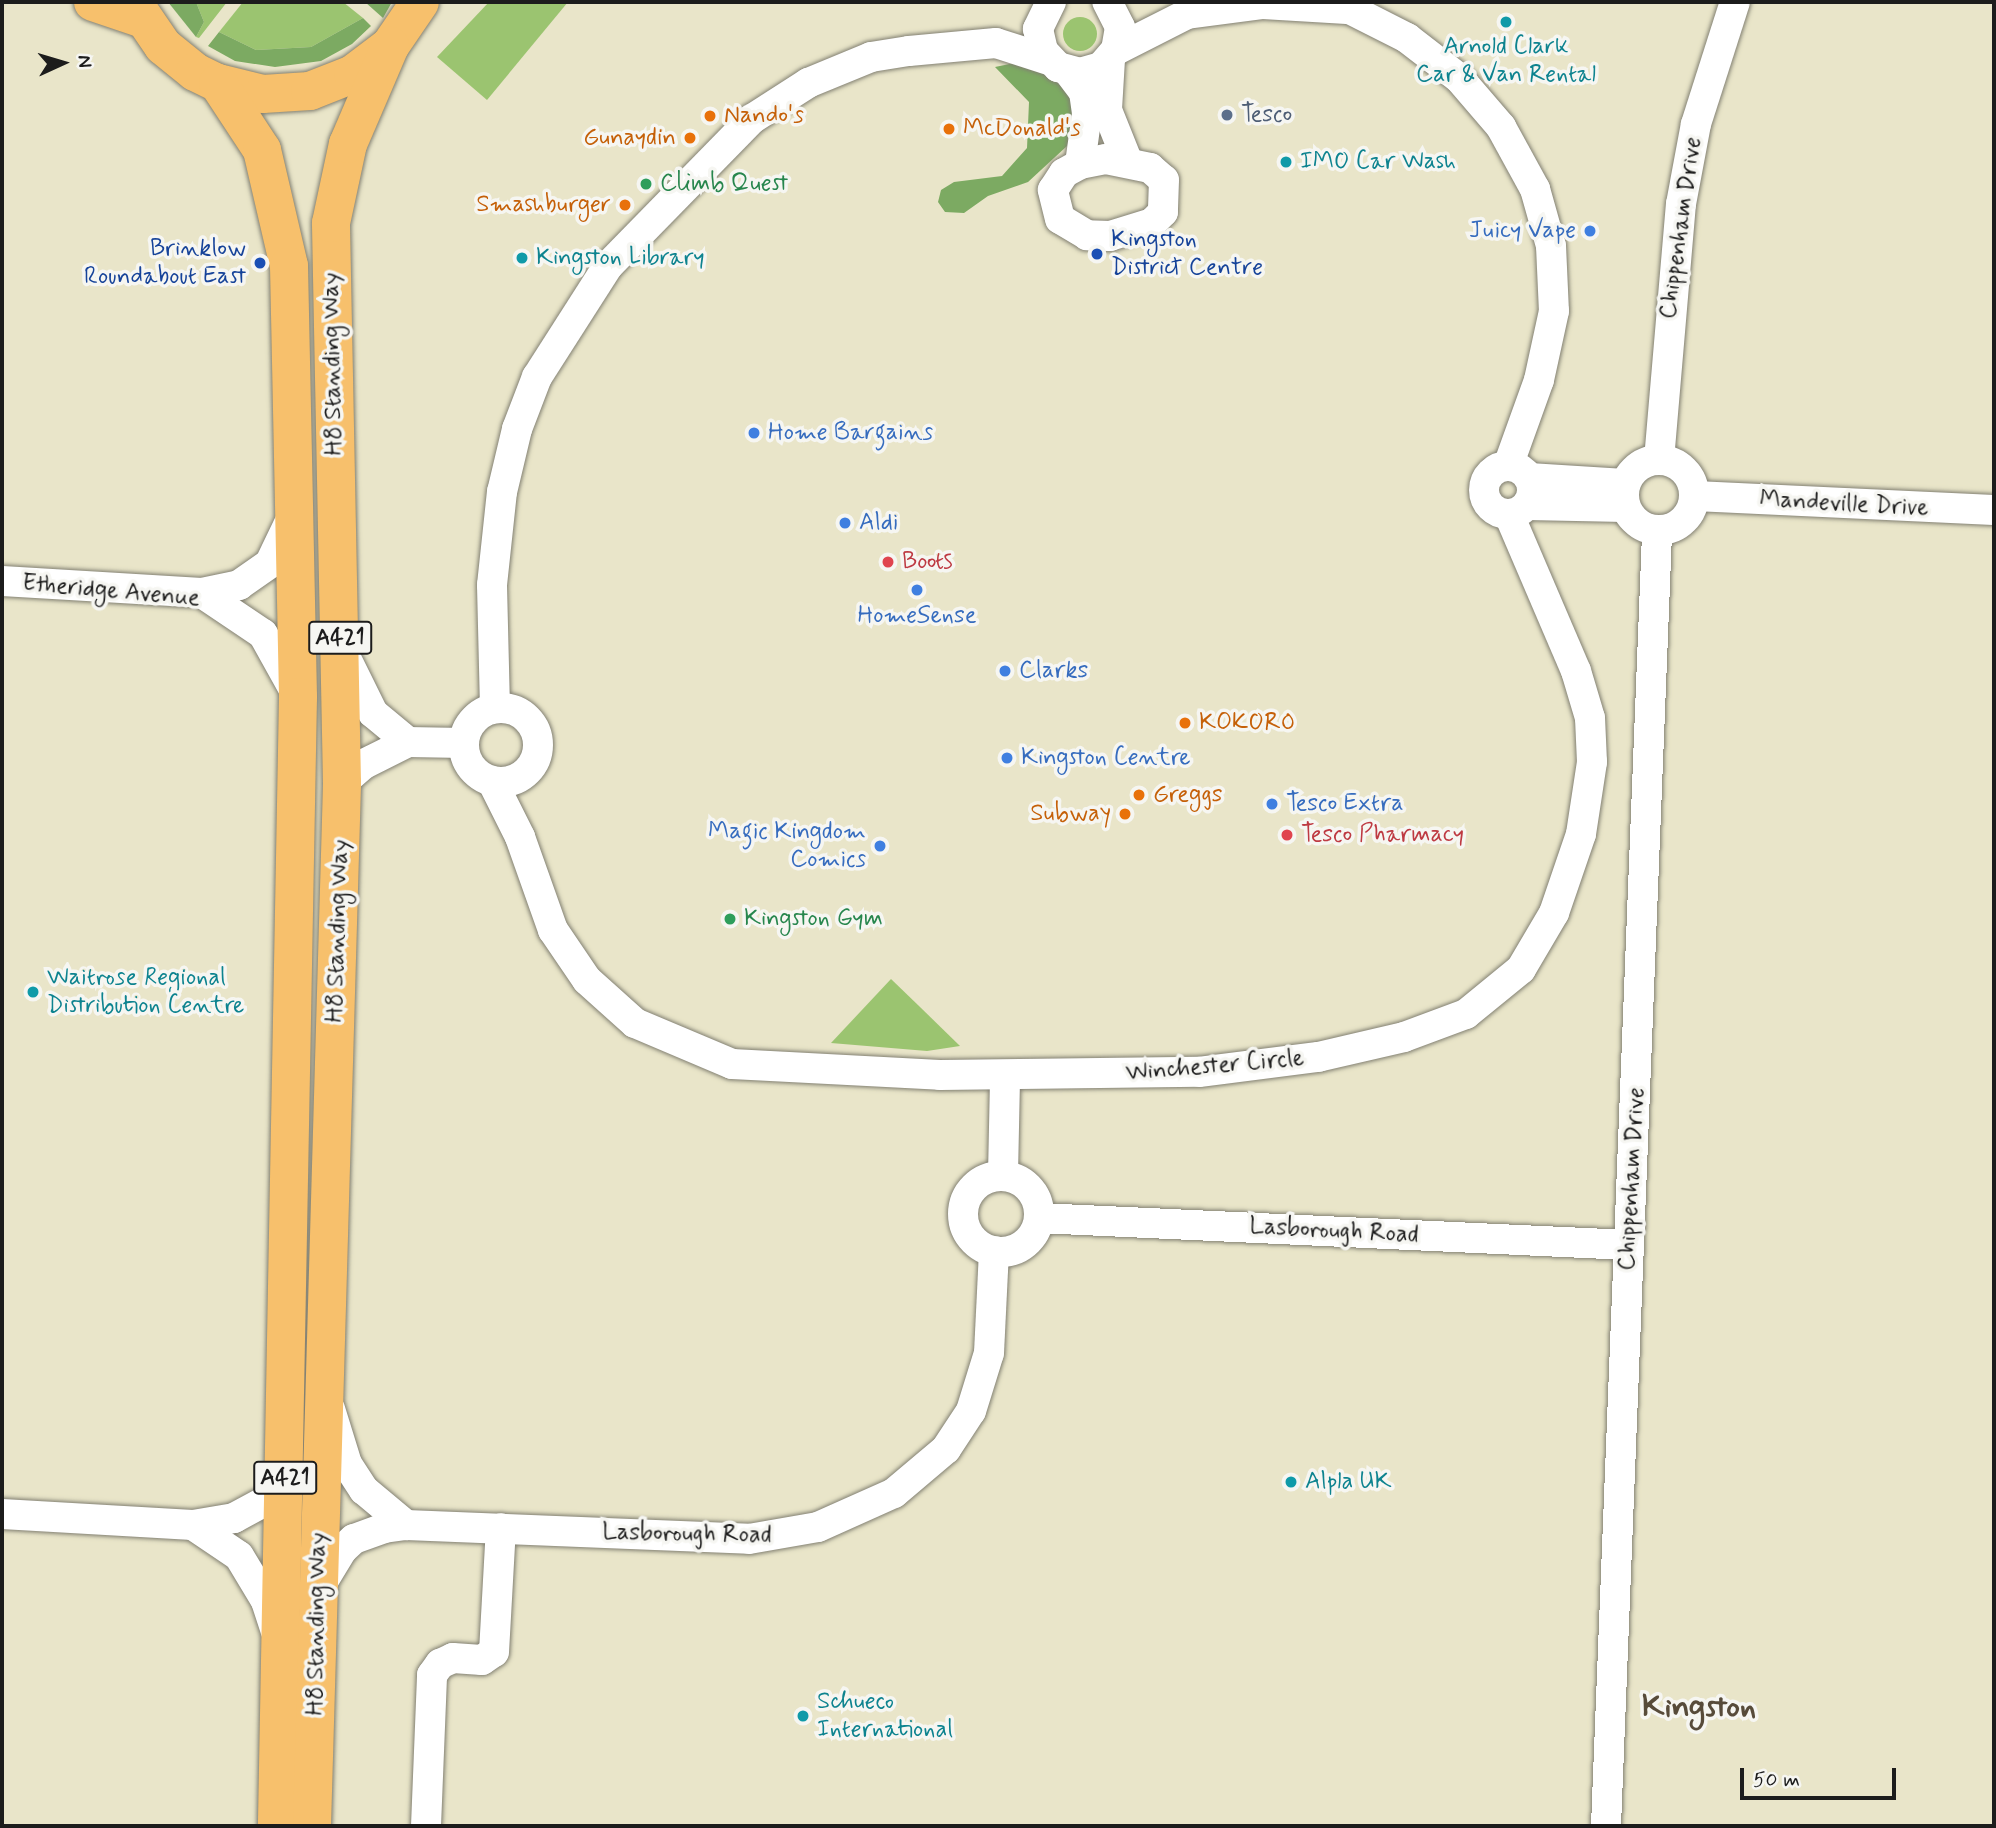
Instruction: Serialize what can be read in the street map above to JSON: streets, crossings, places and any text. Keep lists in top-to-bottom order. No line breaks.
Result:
{"streets":{"highway":["H8 Standing Way","A421"],"street":["Chippenham Drive","Mandeville Drive","Etheridge Avenue","Winchester Circle","Lasborough Road"]},"crossings":[["Chippenham Drive","Mandeville Drive"],["Chippenham Drive","Lasborough Road"],["H8 Standing Way","Etheridge Avenue"],["H8 Standing Way","Lasborough Road"]],"districts":["Kingston"],"places":["Arnold Clark Car & Van Rental","Tesco","Nando's","McDonald's","Gunaydin","IMO Car Wash","Climb Quest","Smashburger","Juicy Vape","Kingston District Centre","Kingston Library","Brinklow Roundabout East","Home Bargains","Aldi","Boots","HomeSense","Clarks","KOKORO","Kingston Centre","Greggs","Tesco Extra","Subway","Tesco Pharmacy","Magic Kingdom Comics","Kingston Gym","Waitrose Regional Distribution Centre","Alpla UK","Schueco International"],"scale_bar":"50 m","north":"right"}
